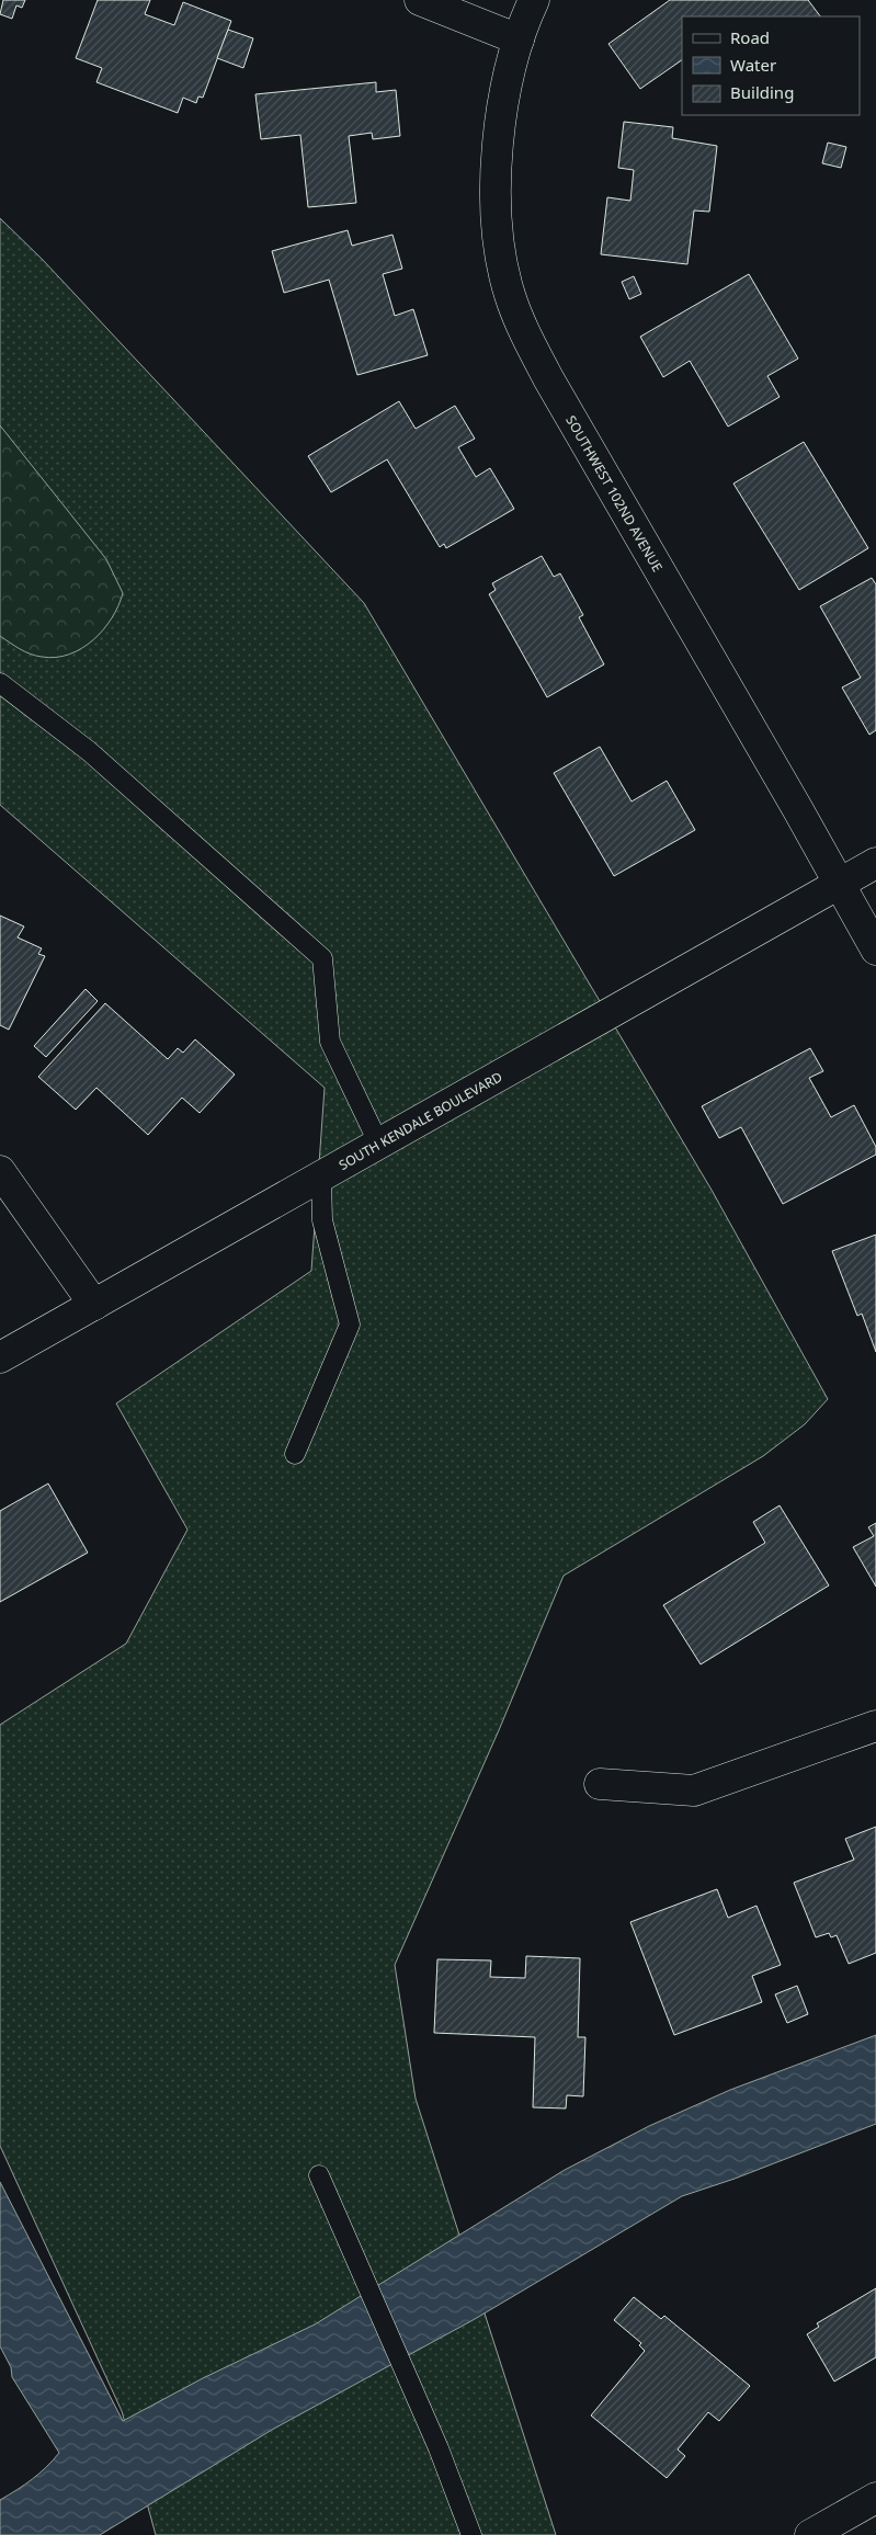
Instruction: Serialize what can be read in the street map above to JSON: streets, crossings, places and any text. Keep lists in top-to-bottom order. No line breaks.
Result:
{"streets":{"street":["SOUTHWEST 102ND AVENUE","SOUTH KENDALE BOULEVARD"]},"crossings":[["SOUTHWEST 102ND AVENUE","SOUTH KENDALE BOULEVARD"]],"legend":["Road","Water","Building"]}
